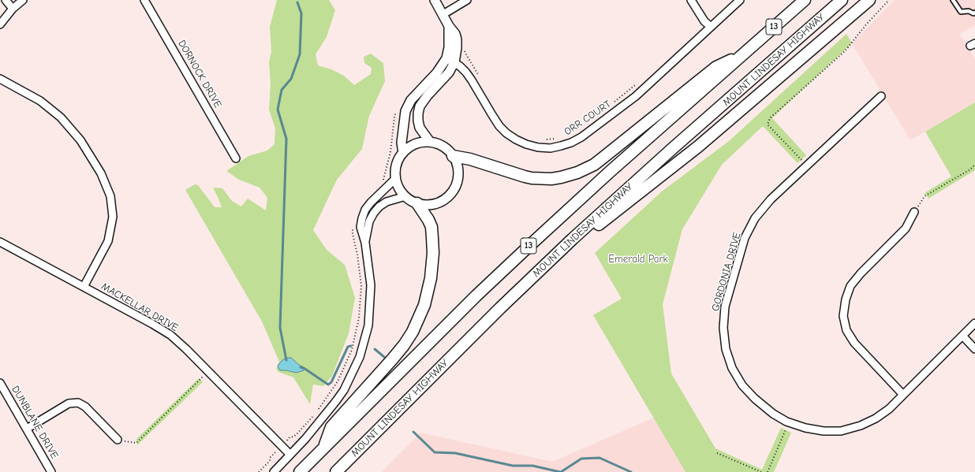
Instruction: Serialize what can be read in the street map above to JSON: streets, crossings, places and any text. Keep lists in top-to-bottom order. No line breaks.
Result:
{"streets":{"highway":["13","MOUNT LINDESAY HIGHWAY"],"street":["DORNOCK DRIVE","ORR COURT","GORDONIA DRIVE","MACKELLAR DRIVE","DUNBLANE DRIVE"]},"parks":["Emerald Park"]}
